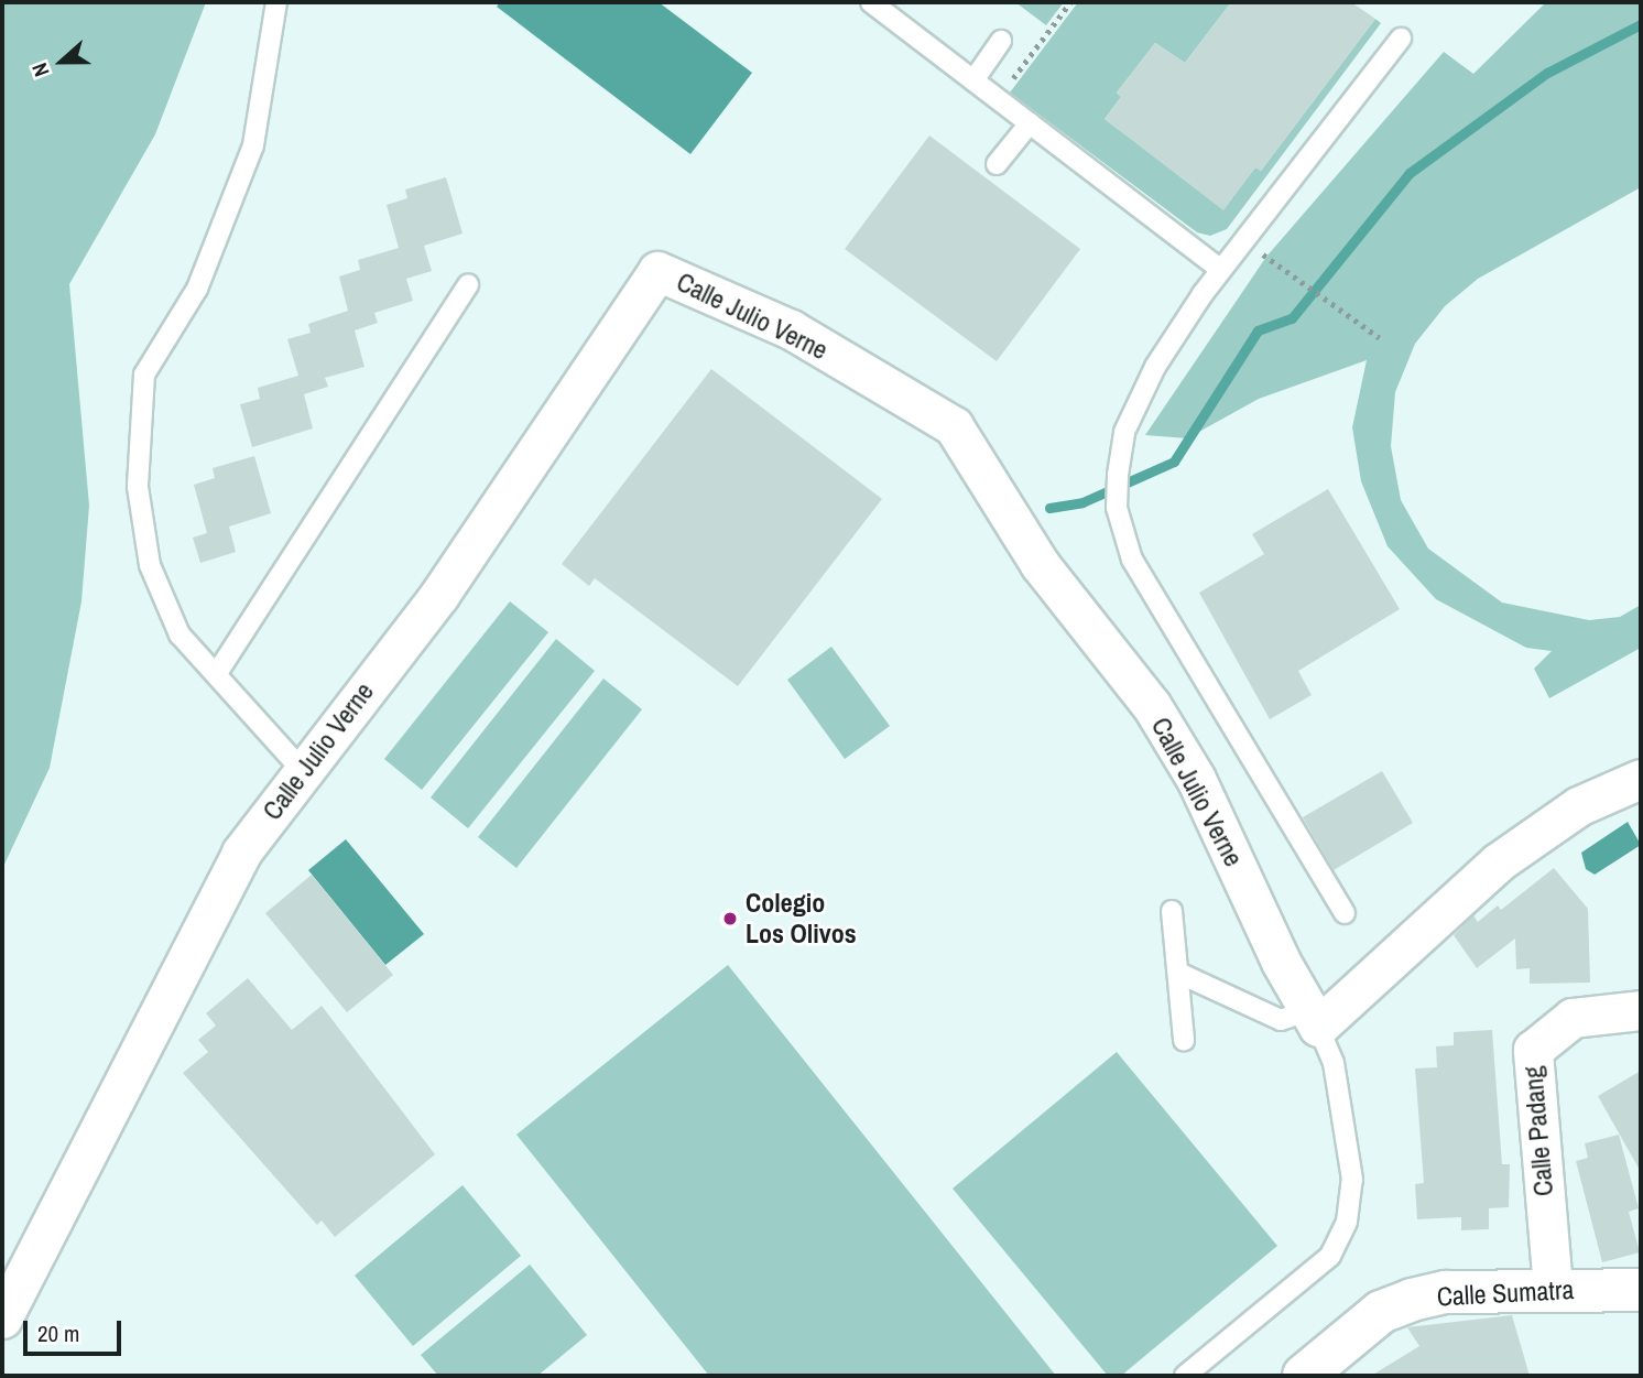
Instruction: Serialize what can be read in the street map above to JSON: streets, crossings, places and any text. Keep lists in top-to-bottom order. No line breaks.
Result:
{"streets":{"street":["Calle Julio Verne","Calle Padang","Calle Sumatra"]},"crossings":[["Calle Padang","Calle Sumatra"]],"places":["Colegio Los Olivos"],"scale_bar":"20 m","north":"left"}
